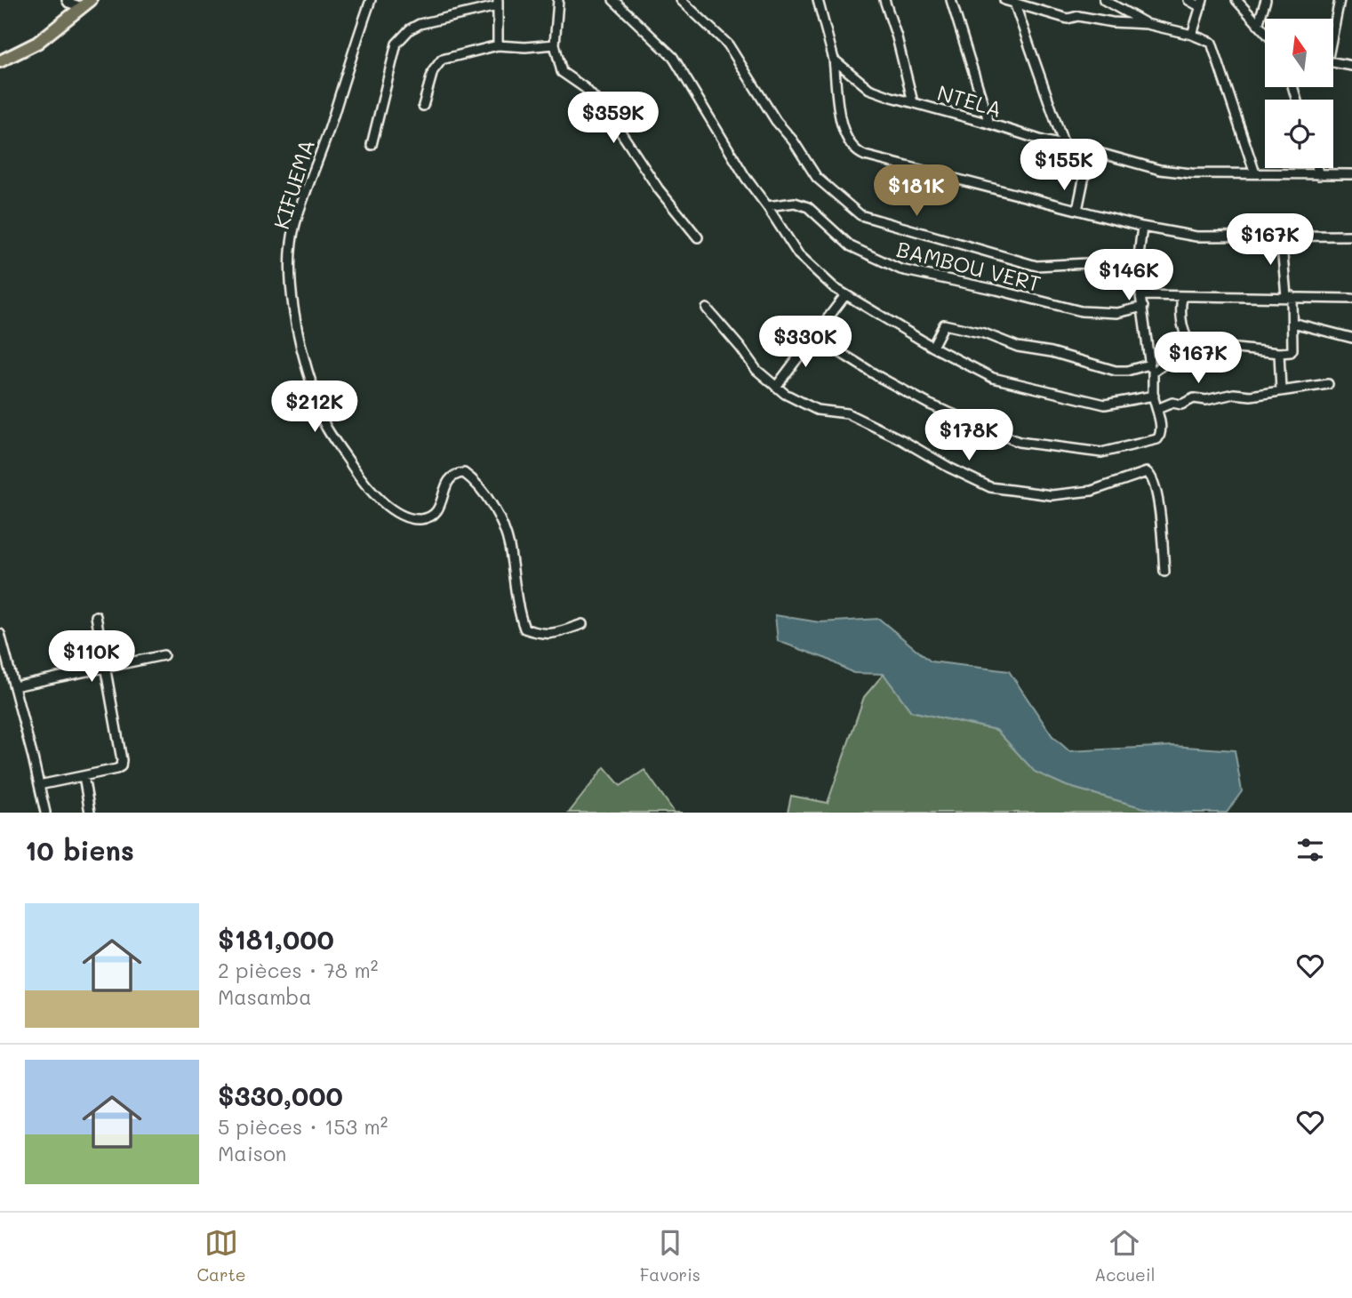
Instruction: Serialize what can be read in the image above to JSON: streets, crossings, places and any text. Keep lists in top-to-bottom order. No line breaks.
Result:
{"streets":{"street":["NTELA","KIFUEMA","BAMBOU VERT"]},"north":"top","page":{"price":["$359K","$155K","$181K","$167K","$146K","$330K","$167K","$212K","$178K","$110K"],"heading":"10 biens","list":[{"name":"$181,000","note":"2 pièces · 78 m² · Masamba"},{"name":"$330,000","note":"5 pièces · 153 m² · Maison"}],"tabs":["Carte","Favoris","Accueil"]}}
